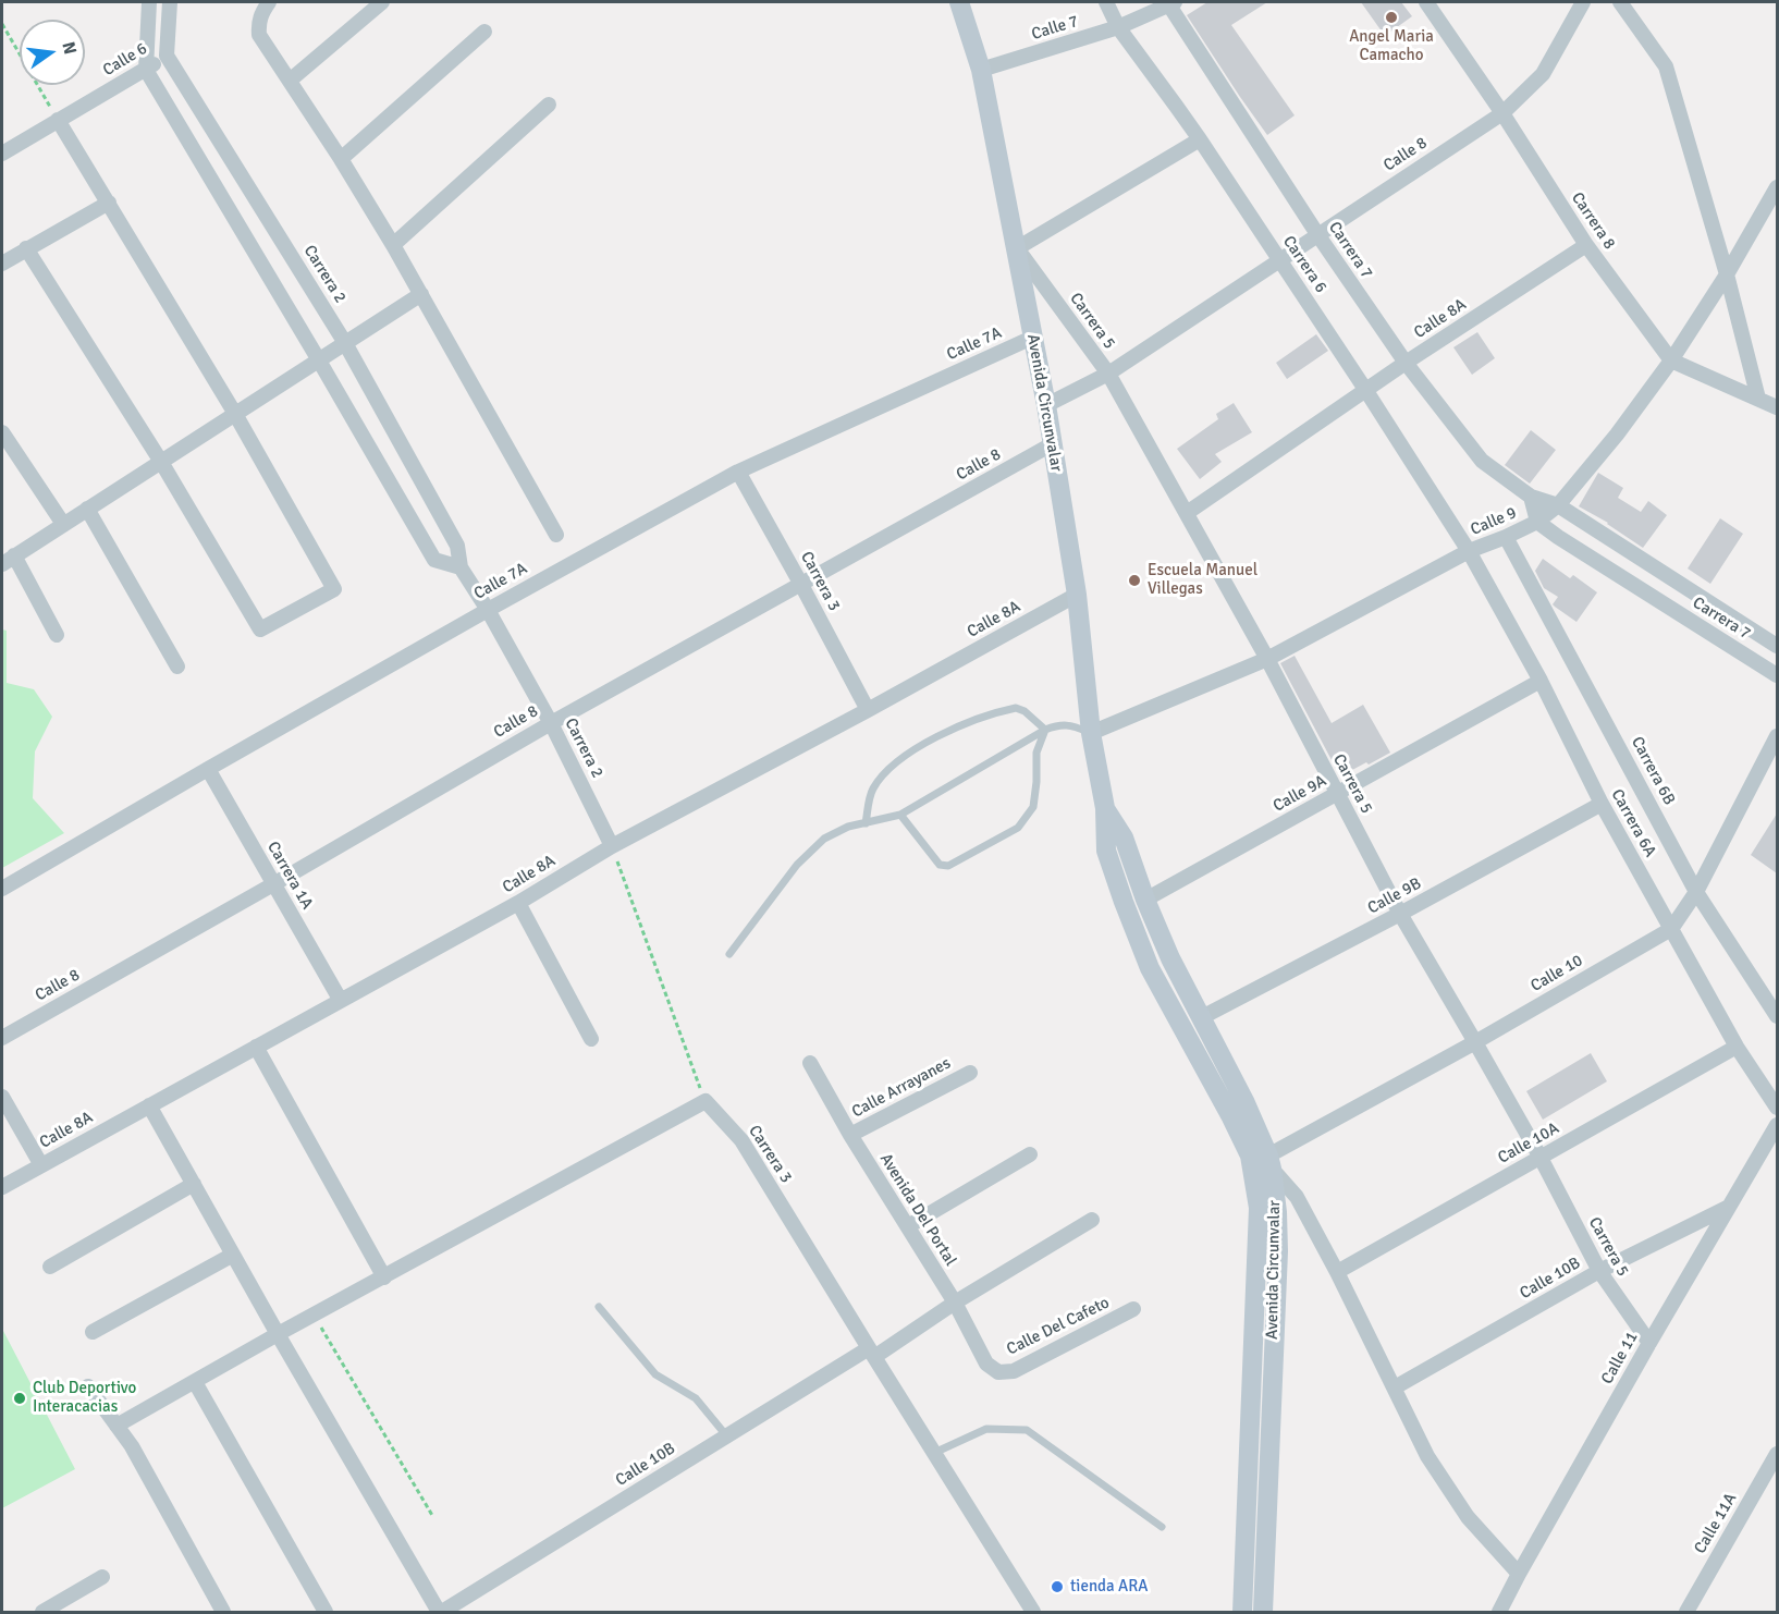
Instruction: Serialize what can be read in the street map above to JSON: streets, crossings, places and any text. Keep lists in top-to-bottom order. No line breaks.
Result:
{"streets":{"main road":["Avenida Circunvalar"],"street":["Calle 7","Calle 6","Calle 8","Carrera 8","Carrera 7","Carrera 6","Carrera 2","Calle 8A","Carrera 5","Calle 7A","Calle 9","Carrera 3","Carrera 6B","Calle 9A","Carrera 6A","Carrera 1A","Calle 9B","Calle 10","Calle Arrayanes","Calle 10A","Avenida Del Portal","Calle 10B","Calle Del Cafeto","Calle 11","Calle 11A"]},"crossings":[["Calle 7","Carrera 7"],["Calle 7","Carrera 6"],["Calle 7","Avenida Circunvalar"],["Calle 6","Carrera 2"],["Calle 8","Carrera 8"],["Calle 8","Carrera 7"],["Calle 8","Carrera 6"],["Calle 8","Carrera 2"],["Calle 8","Carrera 5"],["Calle 8","Avenida Circunvalar"],["Calle 8","Carrera 3"],["Calle 8","Carrera 1A"],["Carrera 8","Calle 8A"],["Carrera 8","Calle 9"],["Carrera 7","Calle 8A"],["Carrera 7","Calle 9"],["Carrera 6","Calle 8A"],["Carrera 6","Calle 9"],["Carrera 6","Carrera 6A"],["Carrera 2","Calle 8A"],["Carrera 2","Calle 7A"],["Calle 8A","Carrera 5"],["Calle 8A","Avenida Circunvalar"],["Calle 8A","Carrera 3"],["Calle 8A","Carrera 1A"],["Carrera 5","Avenida Circunvalar"],["Carrera 5","Calle 9"],["Carrera 5","Calle 9A"],["Carrera 5","Calle 9B"],["Carrera 5","Calle 10"],["Carrera 5","Calle 10A"],["Carrera 5","Calle 10B"],["Carrera 5","Calle 11"],["Calle 7A","Avenida Circunvalar"],["Calle 7A","Carrera 3"],["Calle 7A","Carrera 1A"],["Avenida Circunvalar","Calle 9"],["Avenida Circunvalar","Calle 9A"],["Avenida Circunvalar","Calle 9B"],["Avenida Circunvalar","Calle 10"],["Calle 9","Carrera 6B"],["Calle 9","Carrera 6A"],["Carrera 3","Calle 10B"],["Carrera 6B","Calle 10"],["Calle 9A","Carrera 6A"],["Carrera 6A","Calle 9B"],["Carrera 6A","Calle 10"],["Carrera 6A","Calle 10A"],["Calle Arrayanes","Avenida Del Portal"],["Avenida Del Portal","Calle 10B"],["Avenida Del Portal","Calle Del Cafeto"],["Calle 10B","Calle 11"]],"places":["Angel Maria Camacho","Escuela Manuel Villegas","Club Deportivo Interacacias","tienda ARA"],"north":"right"}
